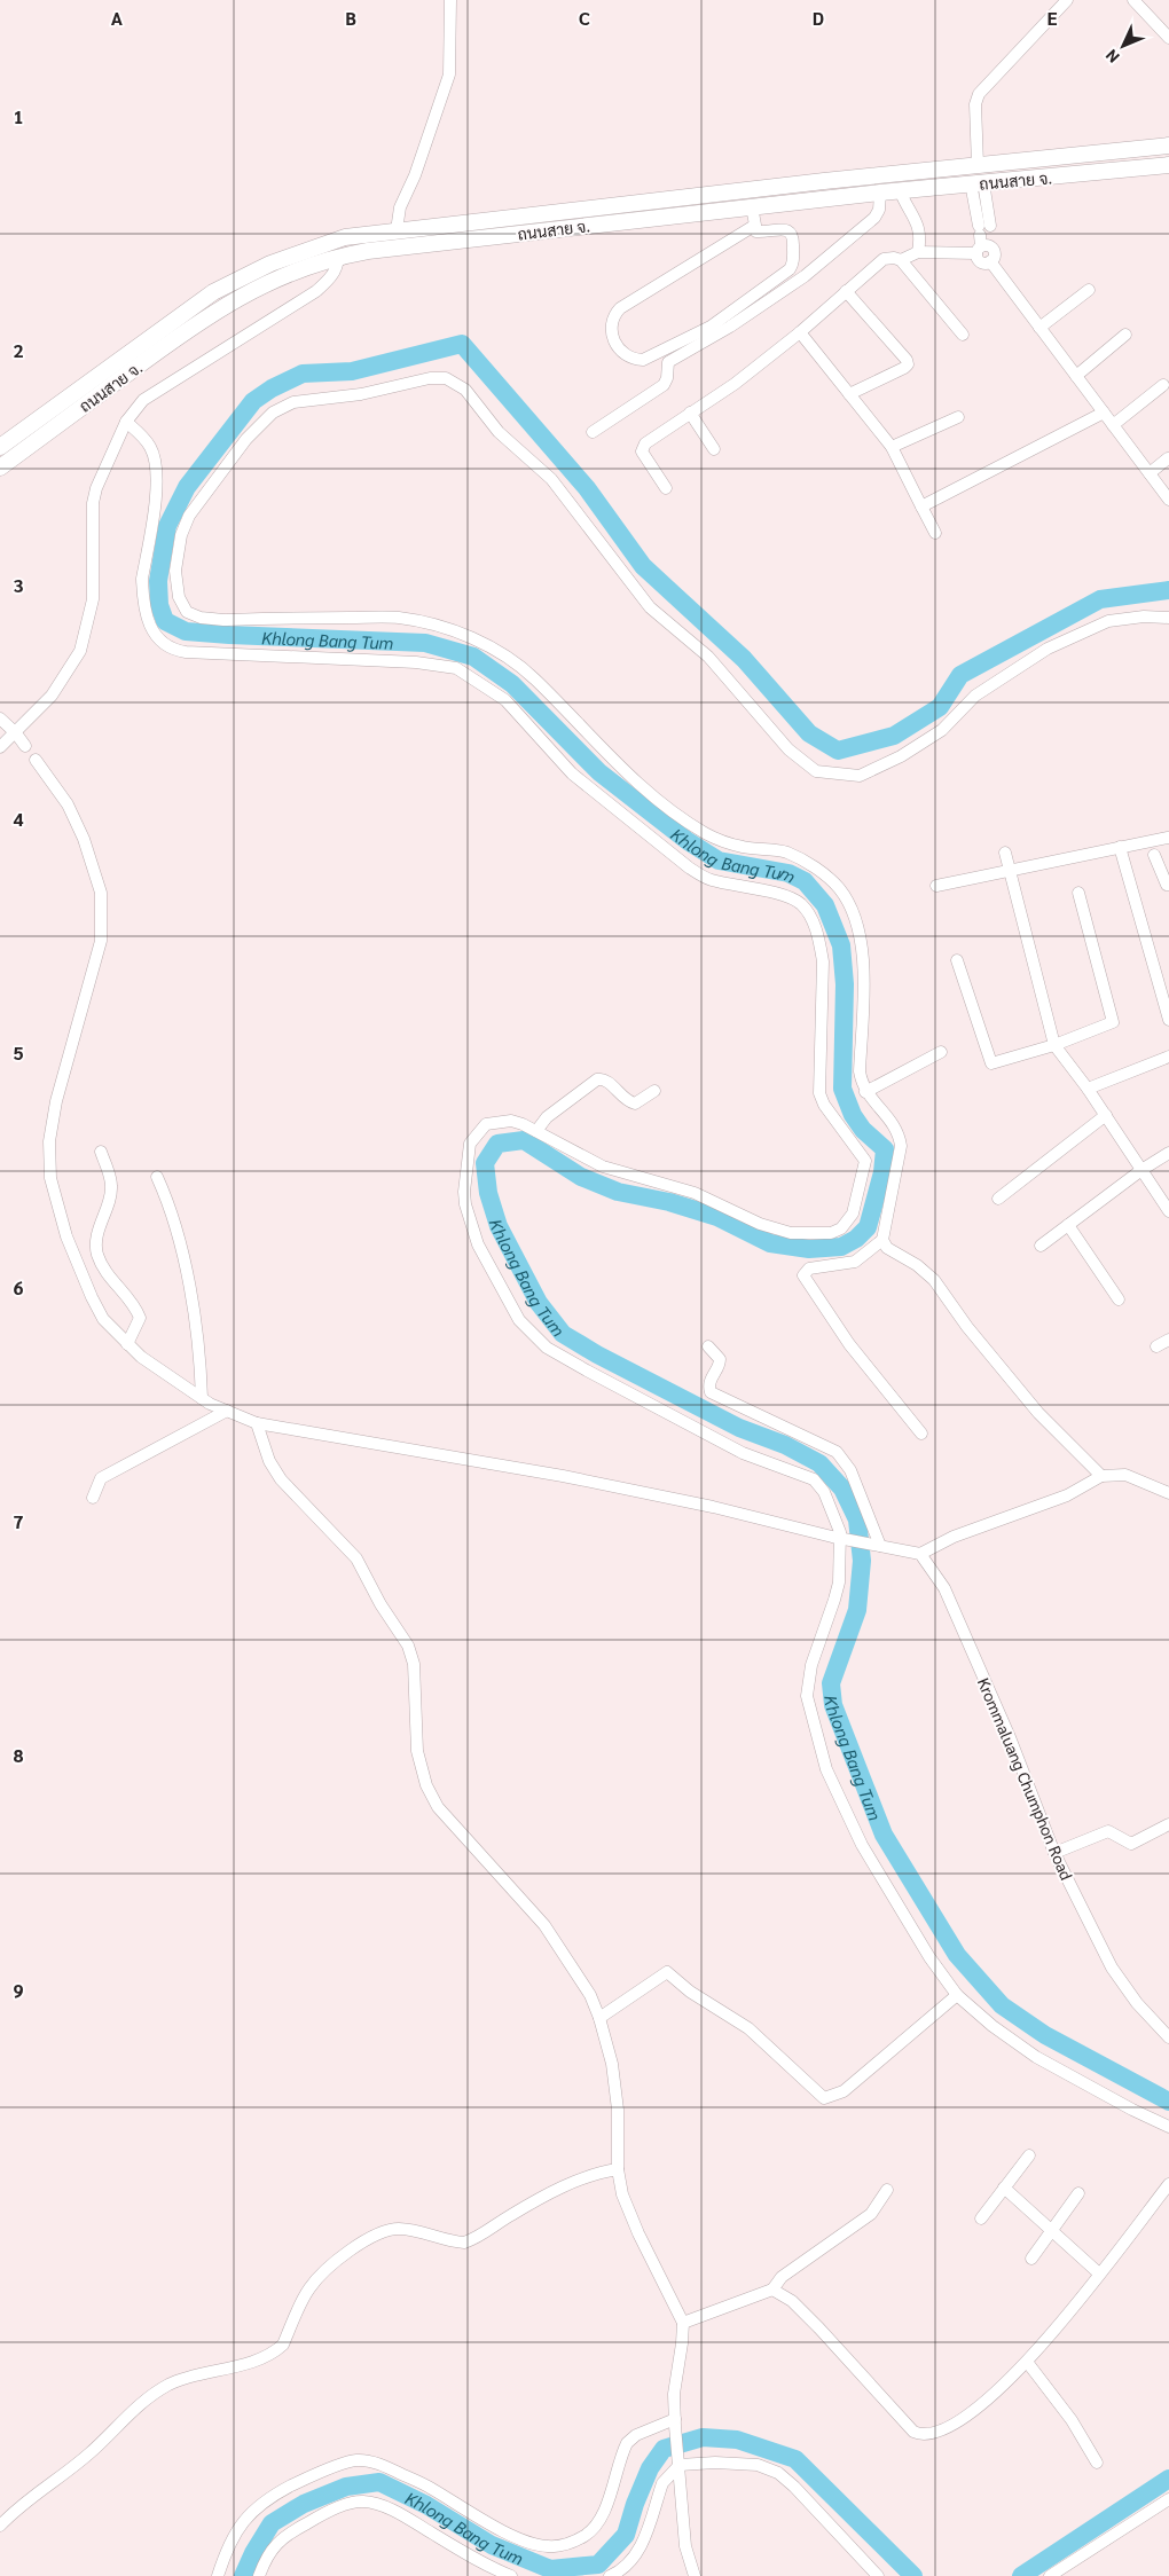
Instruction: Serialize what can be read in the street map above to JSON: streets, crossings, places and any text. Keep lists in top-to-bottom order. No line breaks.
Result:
{"streets":{"main road":["ถนนสาย จ."],"street":["Krommaluang Chumphon Road"]},"water":["Khlong Bang Tum"],"north":"bottom left","grid":{"columns":["A","B","C","D","E"],"rows":["1","2","3","4","5","6","7","8","9"]}}
